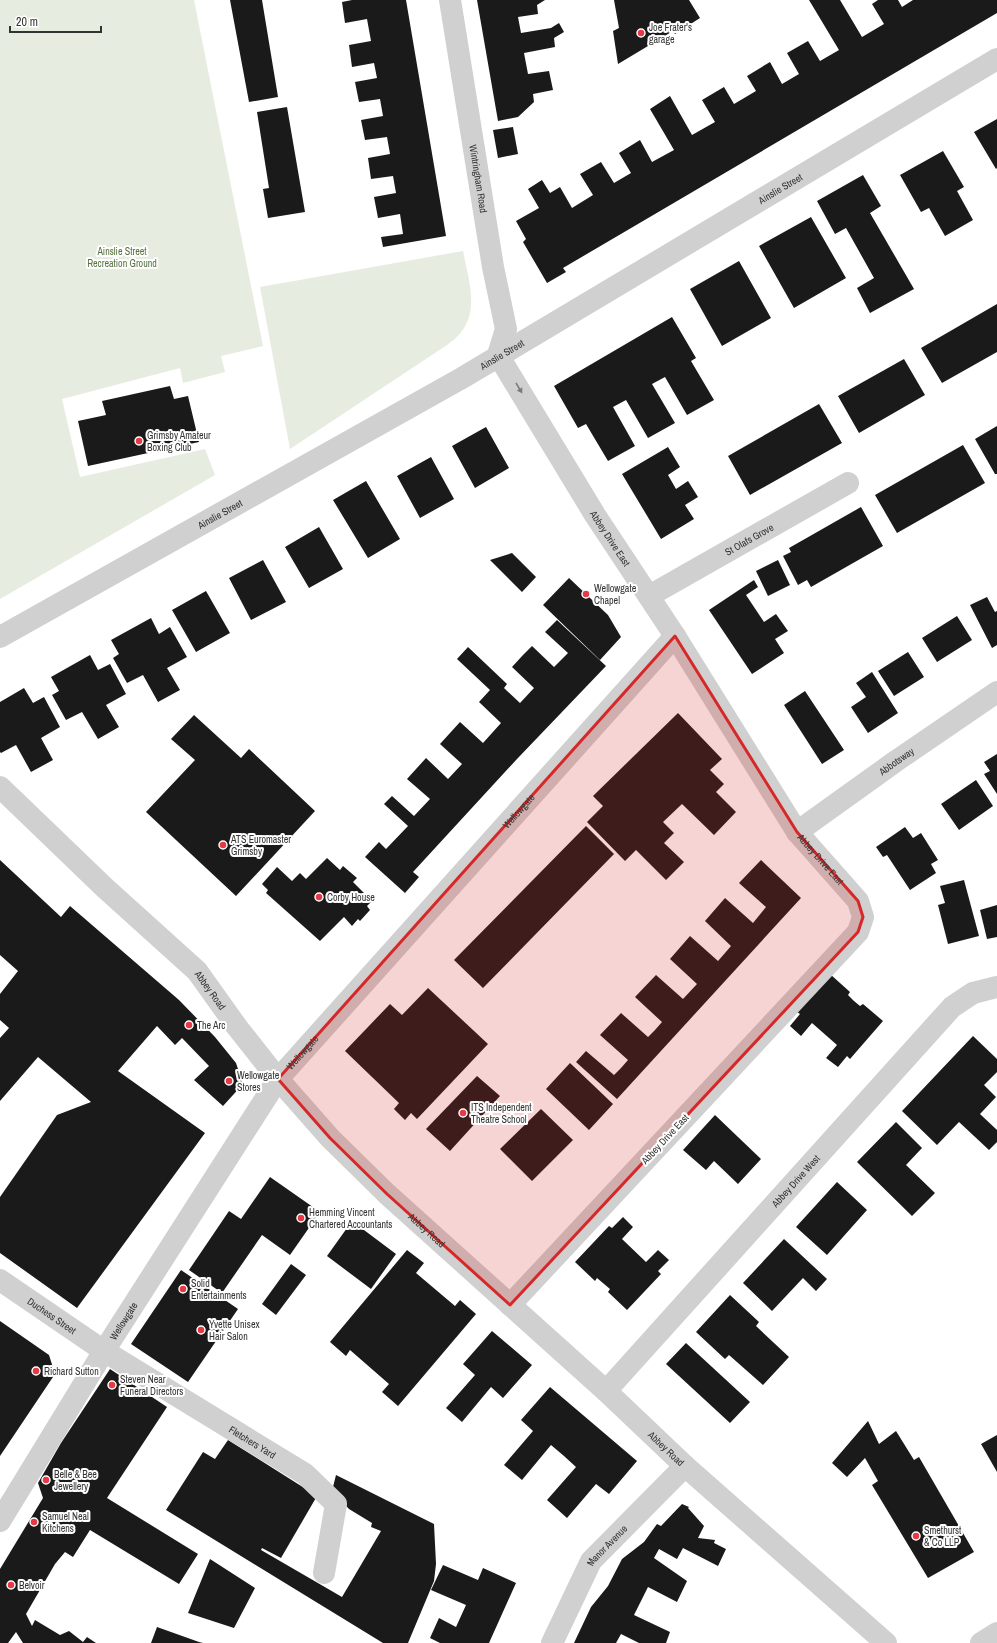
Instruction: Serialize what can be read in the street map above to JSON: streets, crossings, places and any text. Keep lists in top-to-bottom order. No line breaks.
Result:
{"streets":{"street":["Wintringham Road","Ainslie Street","Abbey Drive East","St Olafs Grove","Abbotsway","Wellowgate","Abbey Road","Abbey Drive West","Duchess Street","Fletchers Yard","Manor Avenue"]},"crossings":[["Wintringham Road","Ainslie Street"],["Wintringham Road","Abbey Drive East"],["Ainslie Street","Abbey Drive East"],["Abbey Drive East","St Olafs Grove"],["Abbey Drive East","Abbotsway"],["Abbey Drive East","Wellowgate"],["Abbey Drive East","Abbey Road"],["Wellowgate","Abbey Road"],["Wellowgate","Duchess Street"],["Wellowgate","Fletchers Yard"],["Abbey Road","Abbey Drive West"],["Abbey Road","Manor Avenue"],["Duchess Street","Fletchers Yard"]],"parks":["Ainslie Street Recreation Ground"],"places":["Joe Frater's garage","Grimsby Amateur Boxing Club","Wellowgate Chapel","ATS Euromaster Grimsby","Corby House","The Arc","Wellowgate Stores","ITS Independent Theatre School","Hemming Vincent Chartered Accountants","Solid Entertainments","Yvette Unisex Hair Salon","Richard Sutton","Steven Near Funeral Directors","Belle & Bee Jewellery","Samuel Neal Kitchens","Smethurst & Co LLP","Belvoir"],"scale_bar":"20 m"}
